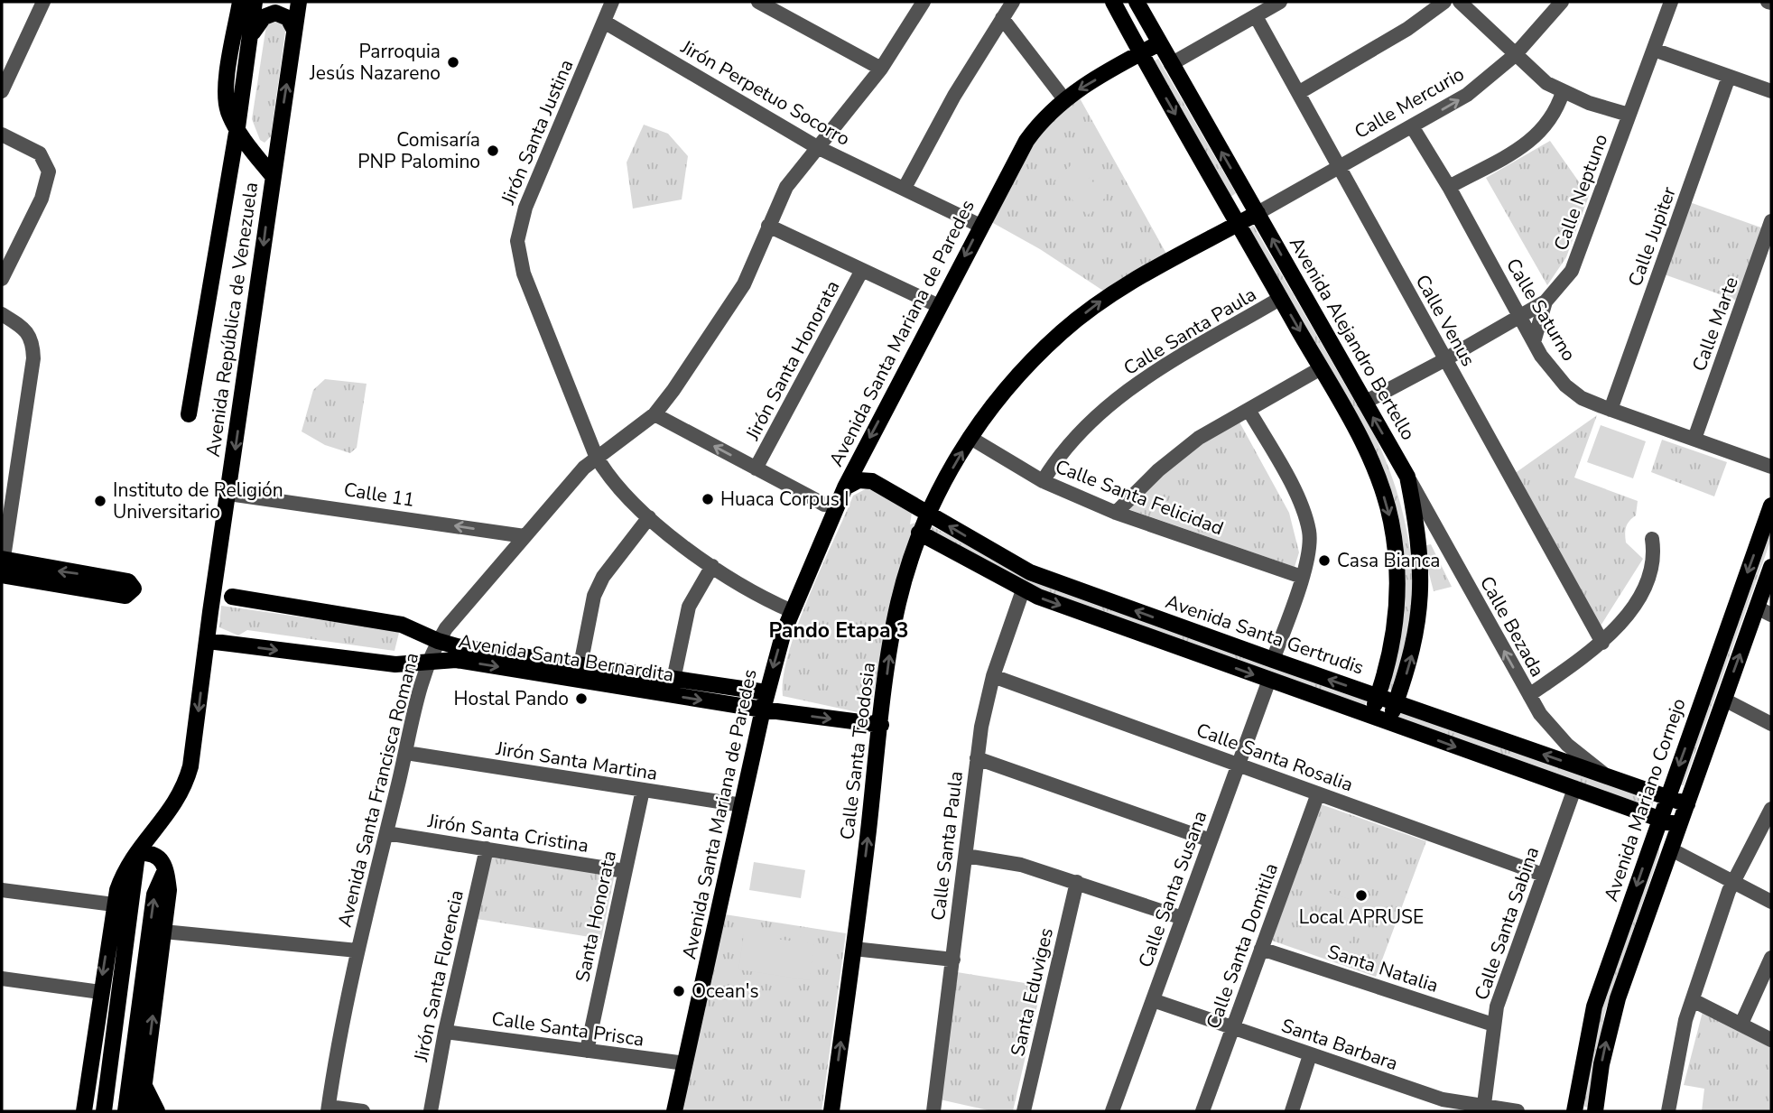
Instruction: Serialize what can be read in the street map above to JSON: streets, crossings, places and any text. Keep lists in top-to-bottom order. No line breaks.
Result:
{"streets":{"main road":["Avenida República de Venezuela","Avenida Santa Mariana de Paredes","Avenida Alejandro Bertello","Avenida Santa Gertrudis","Avenida Santa Bernardita","Calle Santa Teodosia","Avenida Mariano Cornejo"],"street":["Jirón Perpetuo Socorro","Calle Mercurio","Jirón Santa Justina","Calle Neptuno","Calle Jupiter","Calle Saturno","Calle Venus","Calle Marte","Calle Santa Paula","Jirón Santa Honorata","Calle 11","Calle Santa Felicidad","Calle Bezada","Calle Santa Rosalia","Jirón Santa Martina","Avenida Santa Francisca Romana","Jirón Santa Cristina","Calle Santa Susana","Santa Honorata","Calle Santa Sabina","Calle Santa Domitila","Santa Natalia","Jirón Santa Florencia","Santa Eduviges","Calle Santa Prisca","Santa Barbara"]},"crossings":[["Jirón Perpetuo Socorro","Jirón Santa Justina"],["Jirón Perpetuo Socorro","Avenida Santa Mariana de Paredes"],["Jirón Perpetuo Socorro","Avenida Santa Francisca Romana"],["Calle Mercurio","Calle Saturno"],["Calle Mercurio","Calle Venus"],["Calle Mercurio","Avenida Alejandro Bertello"],["Calle Mercurio","Calle Santa Teodosia"],["Jirón Santa Justina","Avenida Santa Mariana de Paredes"],["Jirón Santa Justina","Avenida Santa Francisca Romana"],["Calle Neptuno","Calle Saturno"],["Calle Neptuno","Calle Venus"],["Calle Neptuno","Avenida Alejandro Bertello"],["Calle Jupiter","Calle Saturno"],["Calle Saturno","Calle Marte"],["Avenida República de Venezuela","Calle 11"],["Avenida República de Venezuela","Avenida Santa Bernardita"],["Calle Santa Paula","Calle Santa Felicidad"],["Calle Santa Paula","Calle Santa Rosalia"],["Avenida Santa Mariana de Paredes","Avenida Alejandro Bertello"],["Avenida Santa Mariana de Paredes","Avenida Santa Gertrudis"],["Avenida Santa Mariana de Paredes","Avenida Santa Bernardita"],["Avenida Santa Mariana de Paredes","Jirón Santa Martina"],["Avenida Santa Mariana de Paredes","Calle Santa Prisca"],["Avenida Alejandro Bertello","Calle Bezada"],["Avenida Alejandro Bertello","Avenida Santa Gertrudis"],["Avenida Alejandro Bertello","Calle Santa Teodosia"],["Calle 11","Avenida Santa Francisca Romana"],["Calle Santa Felicidad","Calle Santa Teodosia"],["Calle Bezada","Avenida Santa Gertrudis"],["Avenida Santa Gertrudis","Calle Santa Teodosia"],["Avenida Santa Gertrudis","Avenida Mariano Cornejo"],["Avenida Santa Bernardita","Calle Santa Teodosia"],["Avenida Santa Bernardita","Avenida Santa Francisca Romana"],["Calle Santa Rosalia","Calle Santa Susana"],["Calle Santa Rosalia","Calle Santa Sabina"],["Calle Santa Rosalia","Calle Santa Domitila"],["Jirón Santa Martina","Avenida Santa Francisca Romana"],["Jirón Santa Martina","Santa Honorata"],["Avenida Santa Francisca Romana","Jirón Santa Cristina"],["Jirón Santa Cristina","Santa Honorata"],["Jirón Santa Cristina","Jirón Santa Florencia"],["Calle Santa Susana","Santa Barbara"],["Santa Honorata","Calle Santa Prisca"],["Calle Santa Sabina","Santa Natalia"],["Calle Santa Sabina","Santa Barbara"],["Calle Santa Domitila","Santa Natalia"],["Calle Santa Domitila","Santa Barbara"],["Jirón Santa Florencia","Calle Santa Prisca"]],"one_way":["Avenida Santa Mariana de Paredes","Calle 11","Calle Bezada","Calle Santa Teodosia"],"districts":["Pando Etapa 3"],"places":["Parroquia Jesús Nazareno","Comisaría PNP Palomino","Huaca Corpus I","Instituto de Religión Universitario","Casa Bianca","Hostal Pando","Local APRUSE","Ocean's"]}
